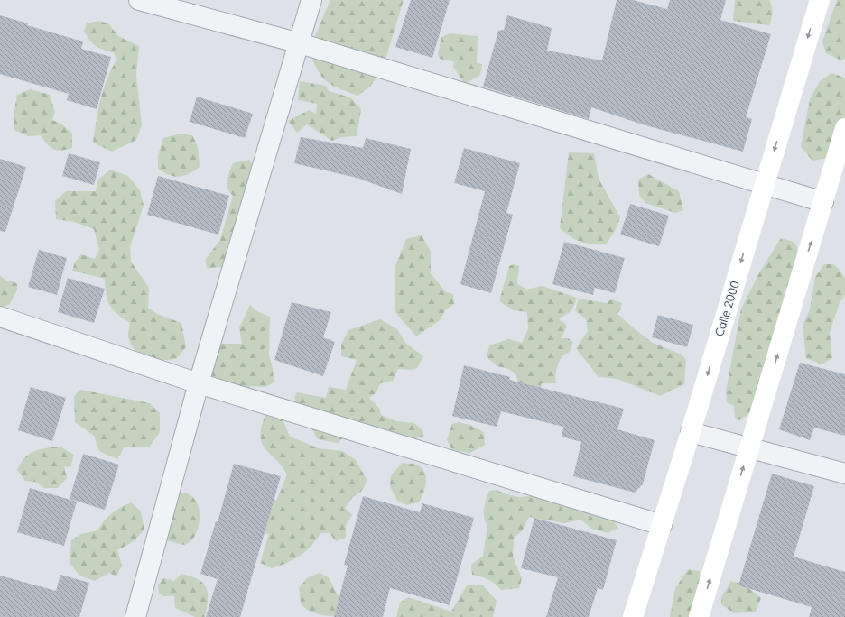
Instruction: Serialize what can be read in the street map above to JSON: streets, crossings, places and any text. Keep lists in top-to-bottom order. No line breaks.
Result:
{"streets":{"street":["Calle 2000"]}}
